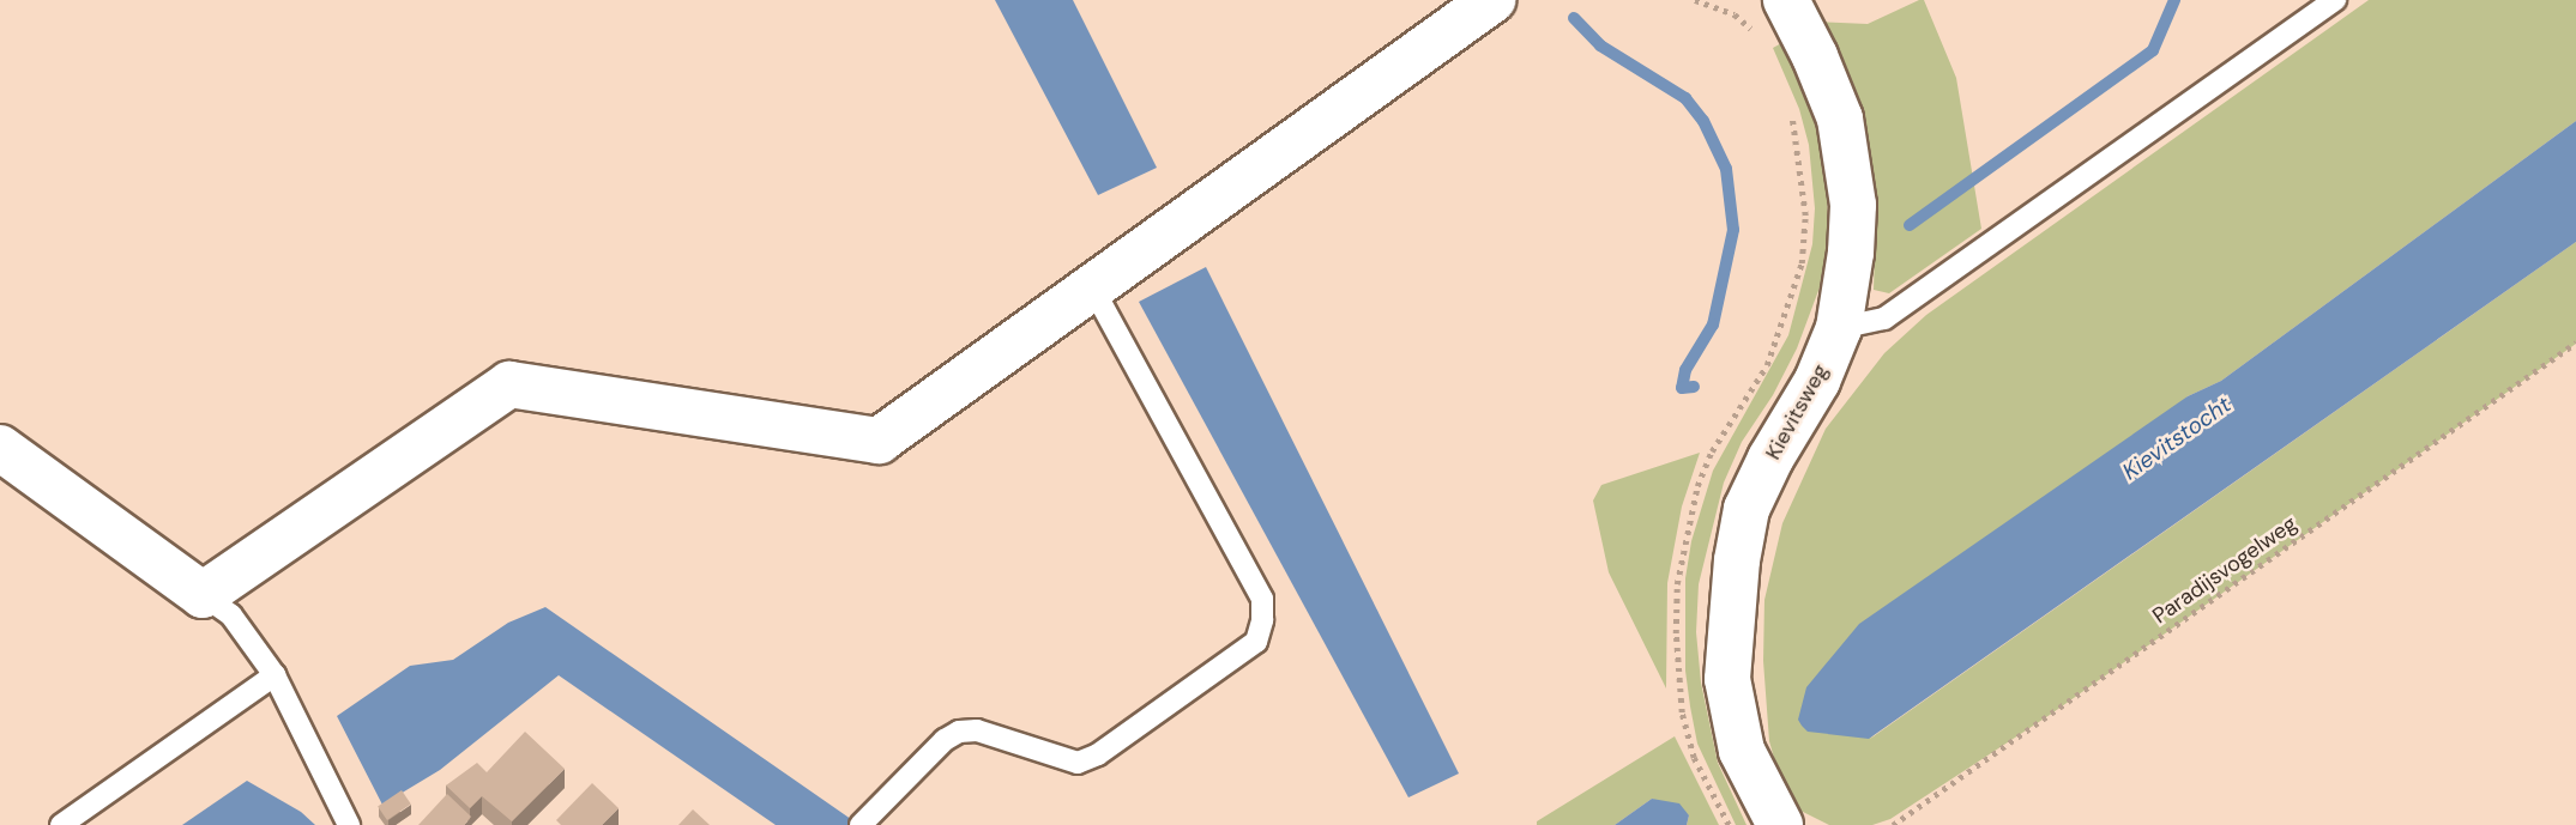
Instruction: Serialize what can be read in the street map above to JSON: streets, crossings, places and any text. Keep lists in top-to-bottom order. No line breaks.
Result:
{"streets":{"street":["Kievitsweg"],"path":["Paradijsvogelweg"]},"water":["Kievitstocht"]}
